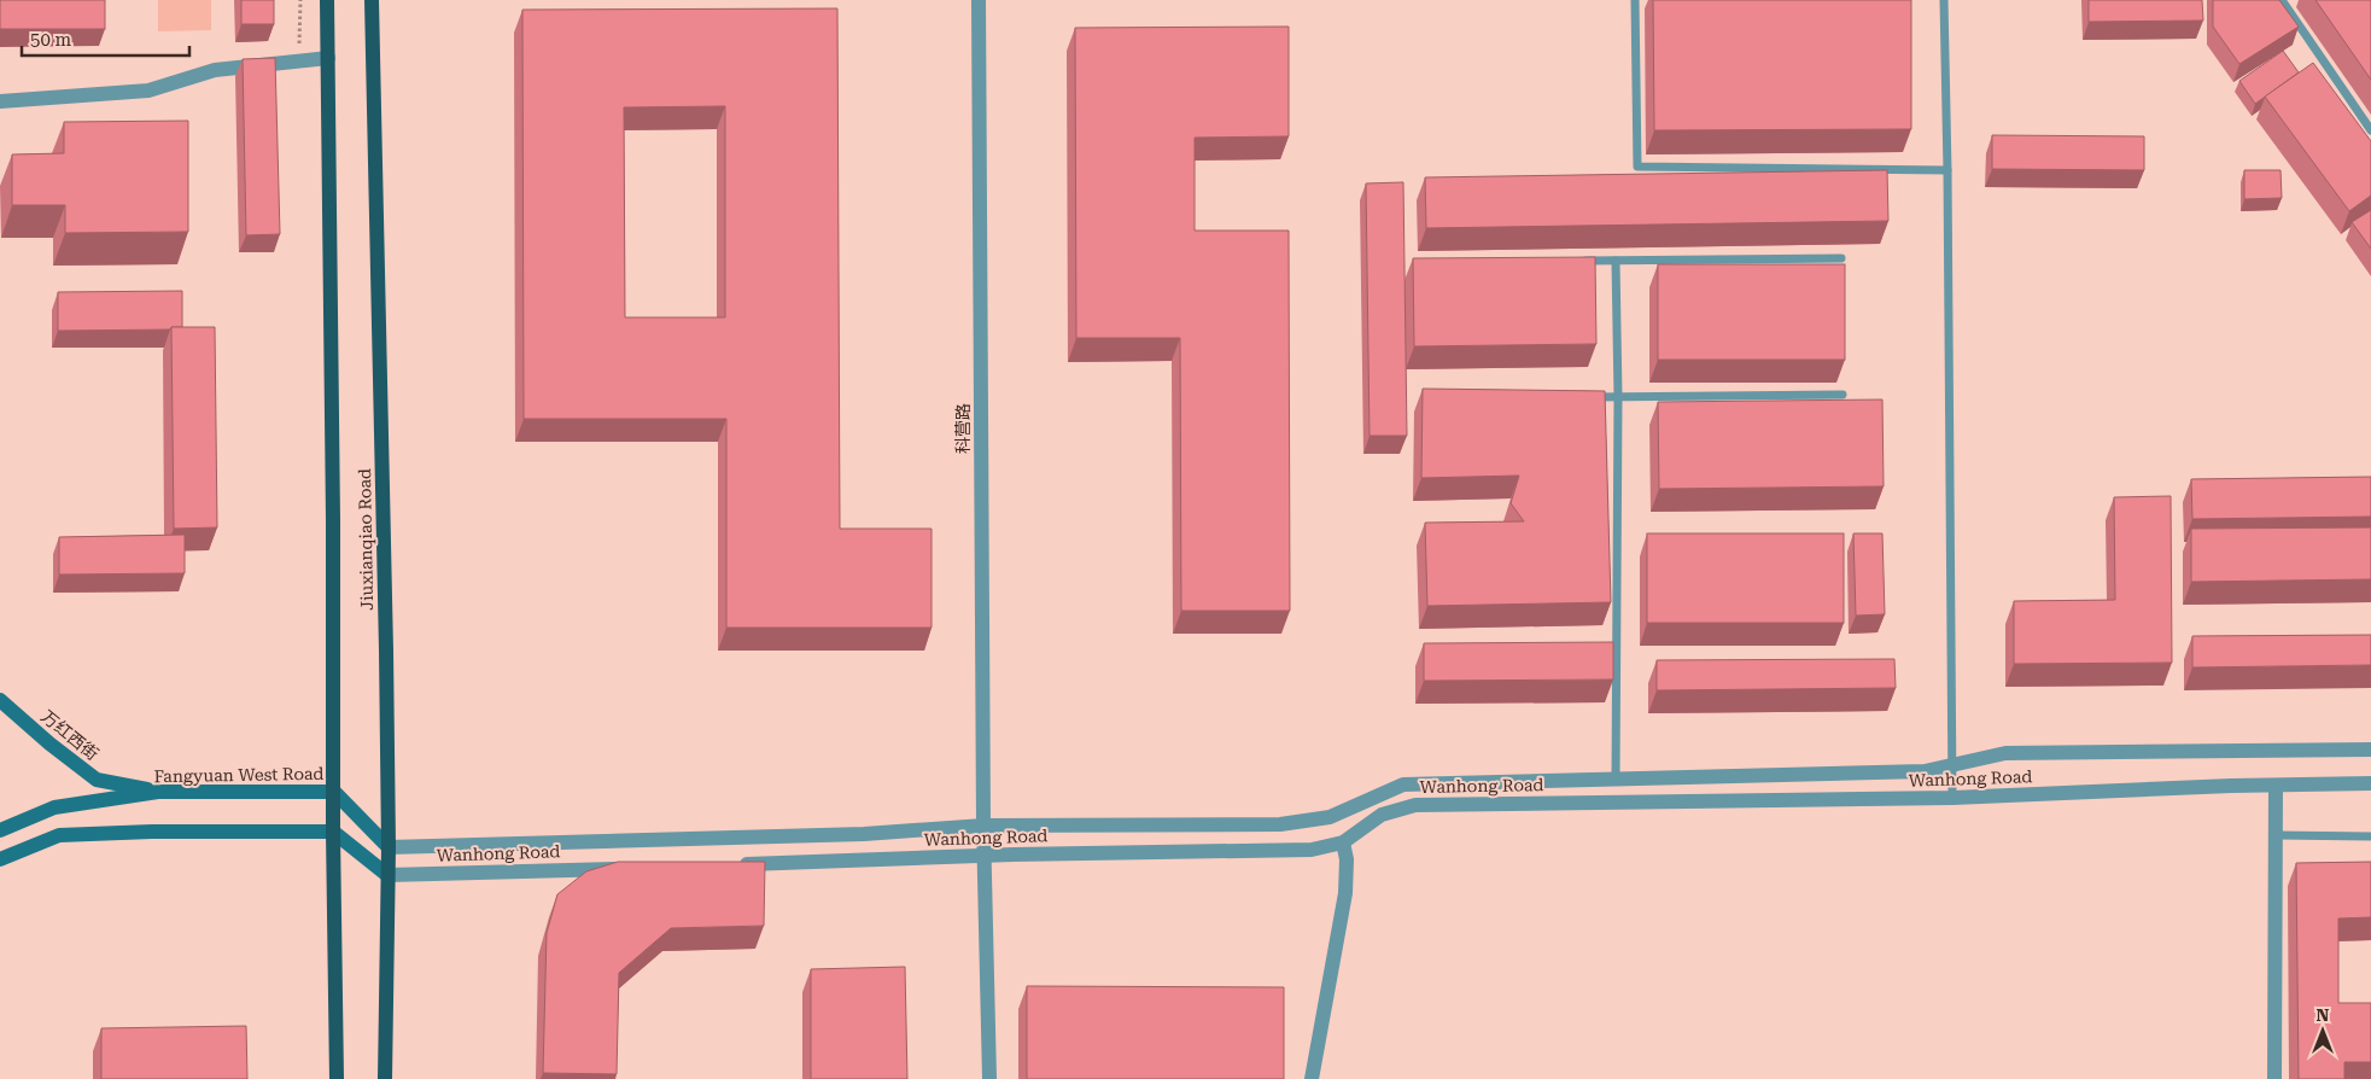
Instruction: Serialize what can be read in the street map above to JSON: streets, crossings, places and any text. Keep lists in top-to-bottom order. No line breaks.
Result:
{"streets":{"main road":["Jiuxianqiao Road","万红西街","Fangyuan West Road"],"street":["科营路","Wanhong Road"]},"crossings":[["科营路","Wanhong Road"],["Jiuxianqiao Road","Fangyuan West Road"],["Jiuxianqiao Road","Wanhong Road"],["万红西街","Fangyuan West Road"],["Fangyuan West Road","Wanhong Road"]],"scale_bar":"50 m","north":"top"}
